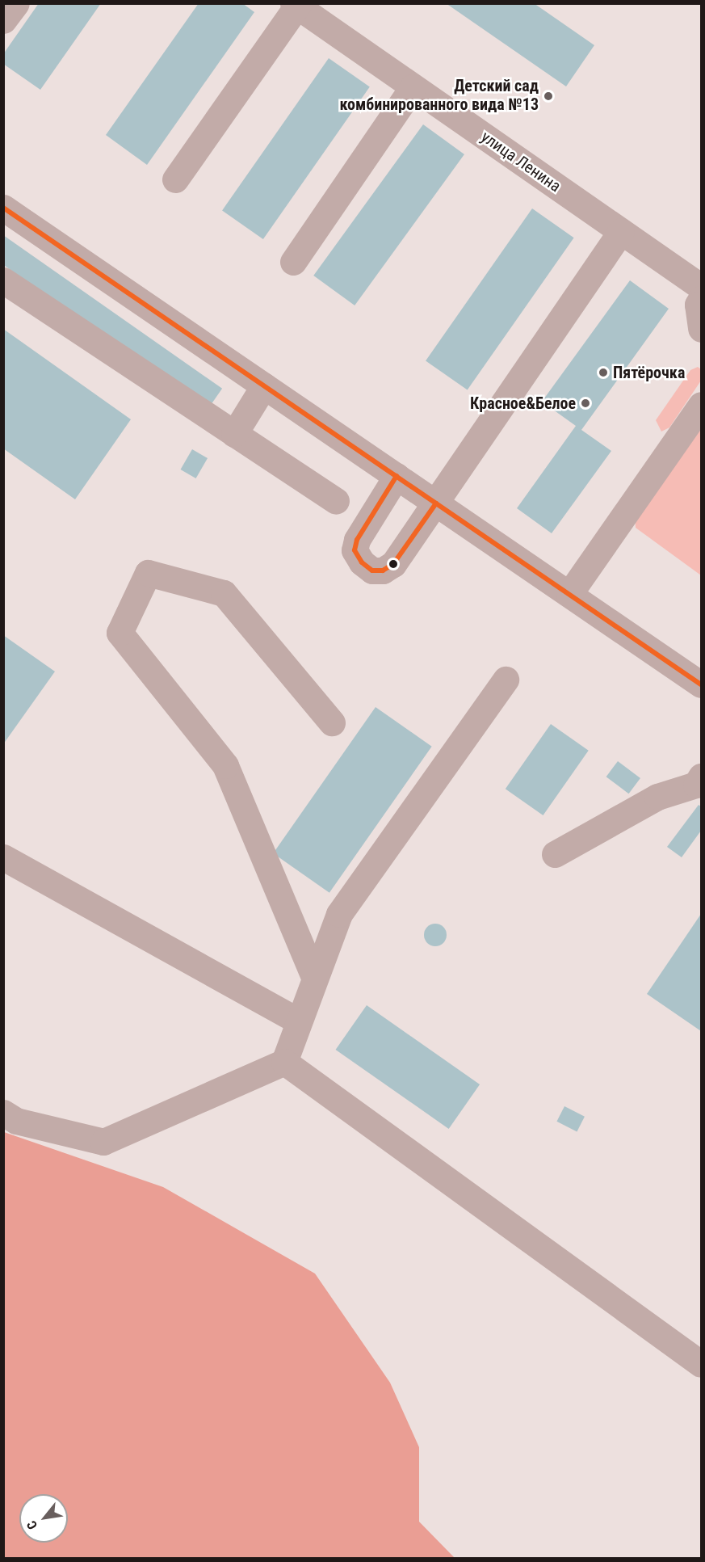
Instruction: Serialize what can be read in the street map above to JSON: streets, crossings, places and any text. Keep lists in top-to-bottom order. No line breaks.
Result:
{"streets":{"street":["улица Ленина"]},"places":["Детский сад комбинированного вида №13","Пятёрочка","Красное&Белое"],"north":"bottom left"}
